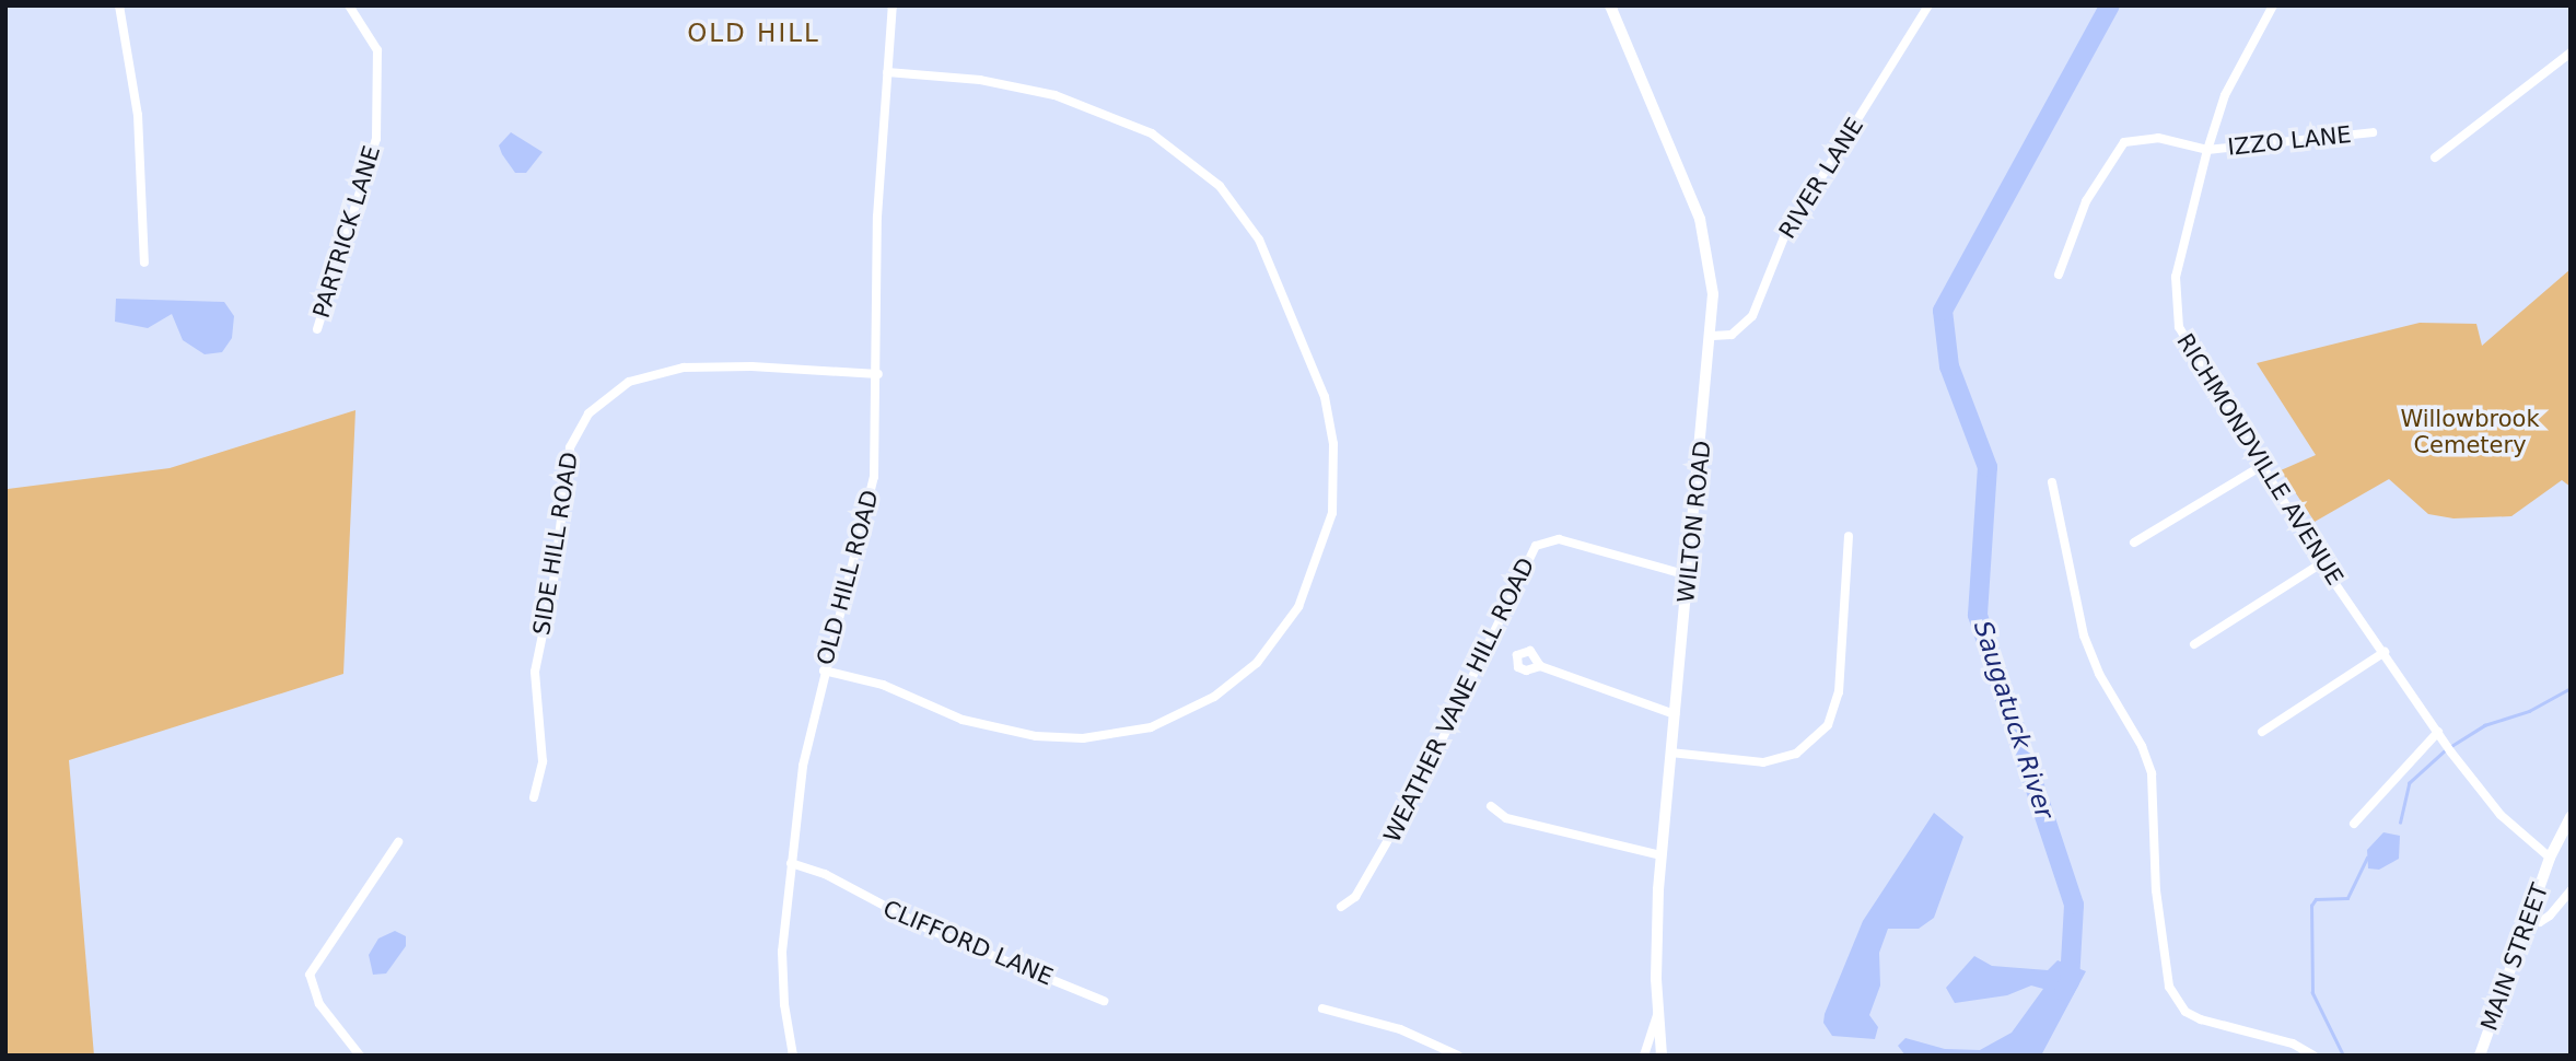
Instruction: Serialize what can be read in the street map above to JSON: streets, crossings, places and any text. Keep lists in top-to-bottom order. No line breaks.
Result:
{"streets":{"main road":["WILTON ROAD","MAIN STREET"],"street":["IZZO LANE","RIVER LANE","PARTRICK LANE","RICHMONDVILLE AVENUE","SIDE HILL ROAD","OLD HILL ROAD","WEATHER VANE HILL ROAD","CLIFFORD LANE"]},"crossings":[["IZZO LANE","RICHMONDVILLE AVENUE"],["RIVER LANE","WILTON ROAD"],["RICHMONDVILLE AVENUE","MAIN STREET"],["WILTON ROAD","WEATHER VANE HILL ROAD"],["SIDE HILL ROAD","OLD HILL ROAD"],["OLD HILL ROAD","CLIFFORD LANE"]],"districts":["OLD HILL"],"water":["Saugatuck River"],"parks":["Willowbrook Cemetery"]}
